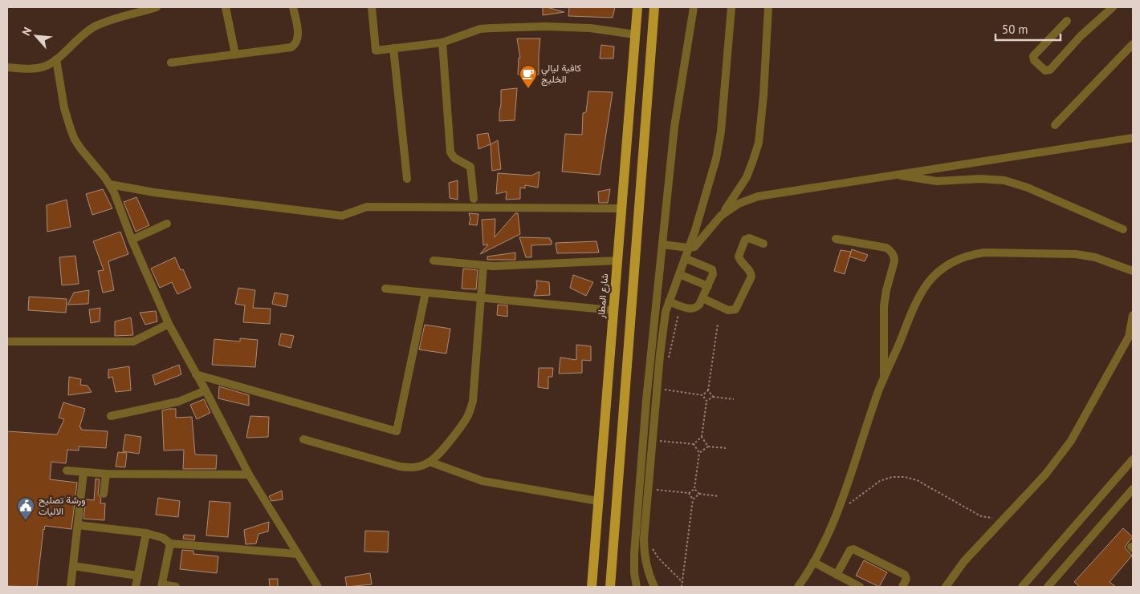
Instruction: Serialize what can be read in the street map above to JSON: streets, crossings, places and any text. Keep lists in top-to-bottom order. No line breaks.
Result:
{"streets":{"main road":["شارع المطار"]},"places":{"cafe":["كافية ليالي الخليج"],"public building":["ورشة تصليح الاليات"]},"scale_bar":"50 m","north":"top left"}
